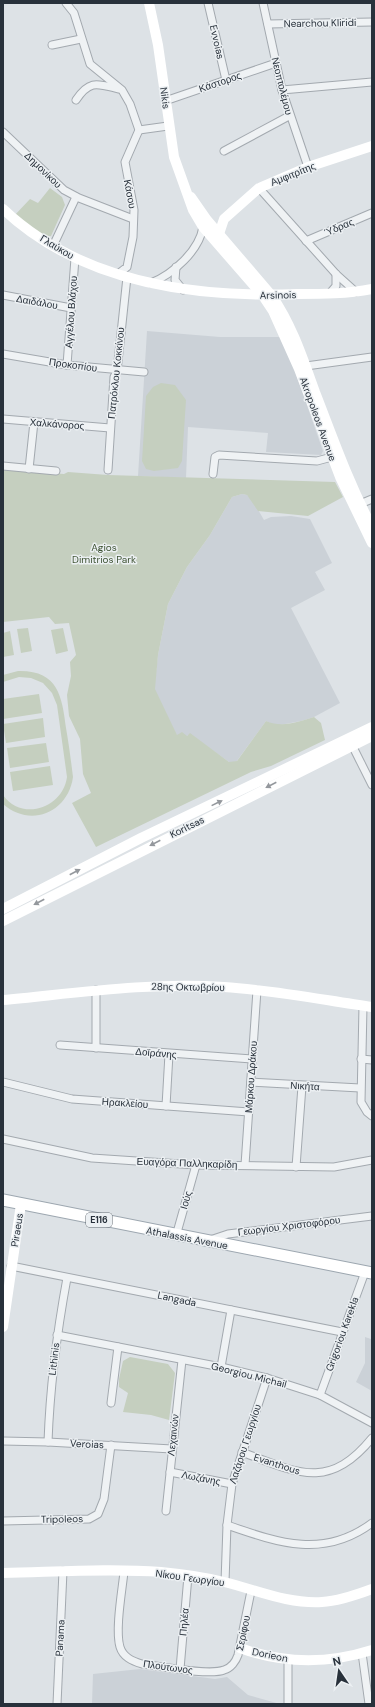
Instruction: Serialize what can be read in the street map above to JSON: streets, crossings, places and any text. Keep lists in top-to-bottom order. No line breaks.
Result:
{"streets":{"main road":["E116","Athalassis Avenue"],"street":["Nearchou Kliridi","Evvoias","Κάστορος","Νεοπτολέμου","Nikis","Δημονίκου","Αμφιτρίτης","Κάσου","Ύδρας","Γλαύκου","Arsinois","Δαιδάλου","Αγγέλου Βλάχου","Προκοπίου","Πατρόκλου Κοκκίνου","Akropoleos Avenue","Χαλκάνορος","Koritsas","28ης Οκτωβρίου","Δοϊράνης","Μάρκου Δράκου","Νικήτα","Ηρακλείου","Ευαγόρα Παλληκαρίδη","Ιούς","Γεωργίου Χριστοφόρου","Piraeus","Langada","Grigoriou Karekla","Lithinis","Georgiou Michail","Λεχαινών","Veroias","Λαζάρου Γεωργίου","Evanthous","Λωζάνης","Tripoleos","Νίκου Γεωργίου","Πηλέα","Σερίφου","Panama","Dorieon","Πλούτωνος"]},"crossings":[["Nearchou Kliridi","Νεοπτολέμου"],["Evvoias","Κάστορος"],["Κάστορος","Νεοπτολέμου"],["Κάστορος","Nikis"],["Νεοπτολέμου","Αμφιτρίτης"],["Nikis","Arsinois"],["Nikis","Akropoleos Avenue"],["Δημονίκου","Κάσου"],["Κάσου","Γλαύκου"],["Κάσου","Πατρόκλου Κοκκίνου"],["Γλαύκου","Αγγέλου Βλάχου"],["Γλαύκου","Πατρόκλου Κοκκίνου"],["Arsinois","Akropoleos Avenue"],["Δαιδάλου","Αγγέλου Βλάχου"],["Αγγέλου Βλάχου","Προκοπίου"],["Προκοπίου","Πατρόκλου Κοκκίνου"],["Πατρόκλου Κοκκίνου","Χαλκάνορος"],["28ης Οκτωβρίου","Μάρκου Δράκου"],["Δοϊράνης","Μάρκου Δράκου"],["Μάρκου Δράκου","Νικήτα"],["Μάρκου Δράκου","Ηρακλείου"],["Μάρκου Δράκου","Ευαγόρα Παλληκαρίδη"],["Ευαγόρα Παλληκαρίδη","Ιούς"],["Ιούς","Athalassis Avenue"],["Γεωργίου Χριστοφόρου","Athalassis Avenue"],["Piraeus","Athalassis Avenue"],["Piraeus","Langada"],["Athalassis Avenue","Grigoriou Karekla"],["Langada","Grigoriou Karekla"],["Langada","Lithinis"],["Grigoriou Karekla","Georgiou Michail"],["Lithinis","Georgiou Michail"],["Lithinis","Veroias"],["Georgiou Michail","Λεχαινών"],["Georgiou Michail","Λαζάρου Γεωργίου"],["Λεχαινών","Veroias"],["Λεχαινών","Λωζάνης"],["Veroias","Tripoleos"],["Λαζάρου Γεωργίου","Evanthous"],["Λαζάρου Γεωργίου","Λωζάνης"],["Λαζάρου Γεωργίου","Νίκου Γεωργίου"],["Νίκου Γεωργίου","Πηλέα"],["Νίκου Γεωργίου","Σερίφου"],["Νίκου Γεωργίου","Panama"],["Νίκου Γεωργίου","Πλούτωνος"],["Πηλέα","Πλούτωνος"],["Σερίφου","Dorieon"],["Σερίφου","Πλούτωνος"]],"parks":["Agios Dimitrios Park"],"north":"top"}
